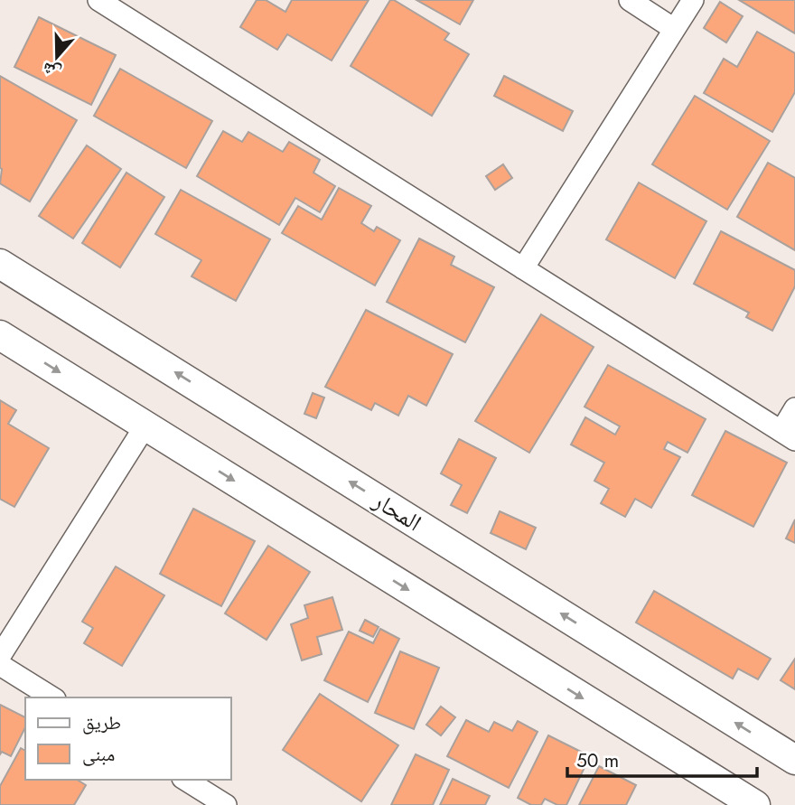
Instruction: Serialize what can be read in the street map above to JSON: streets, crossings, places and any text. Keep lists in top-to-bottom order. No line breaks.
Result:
{"streets":{"street":["المحار"]},"legend":["طريق","مبنى"],"scale_bar":"50 m","north":"bottom"}
